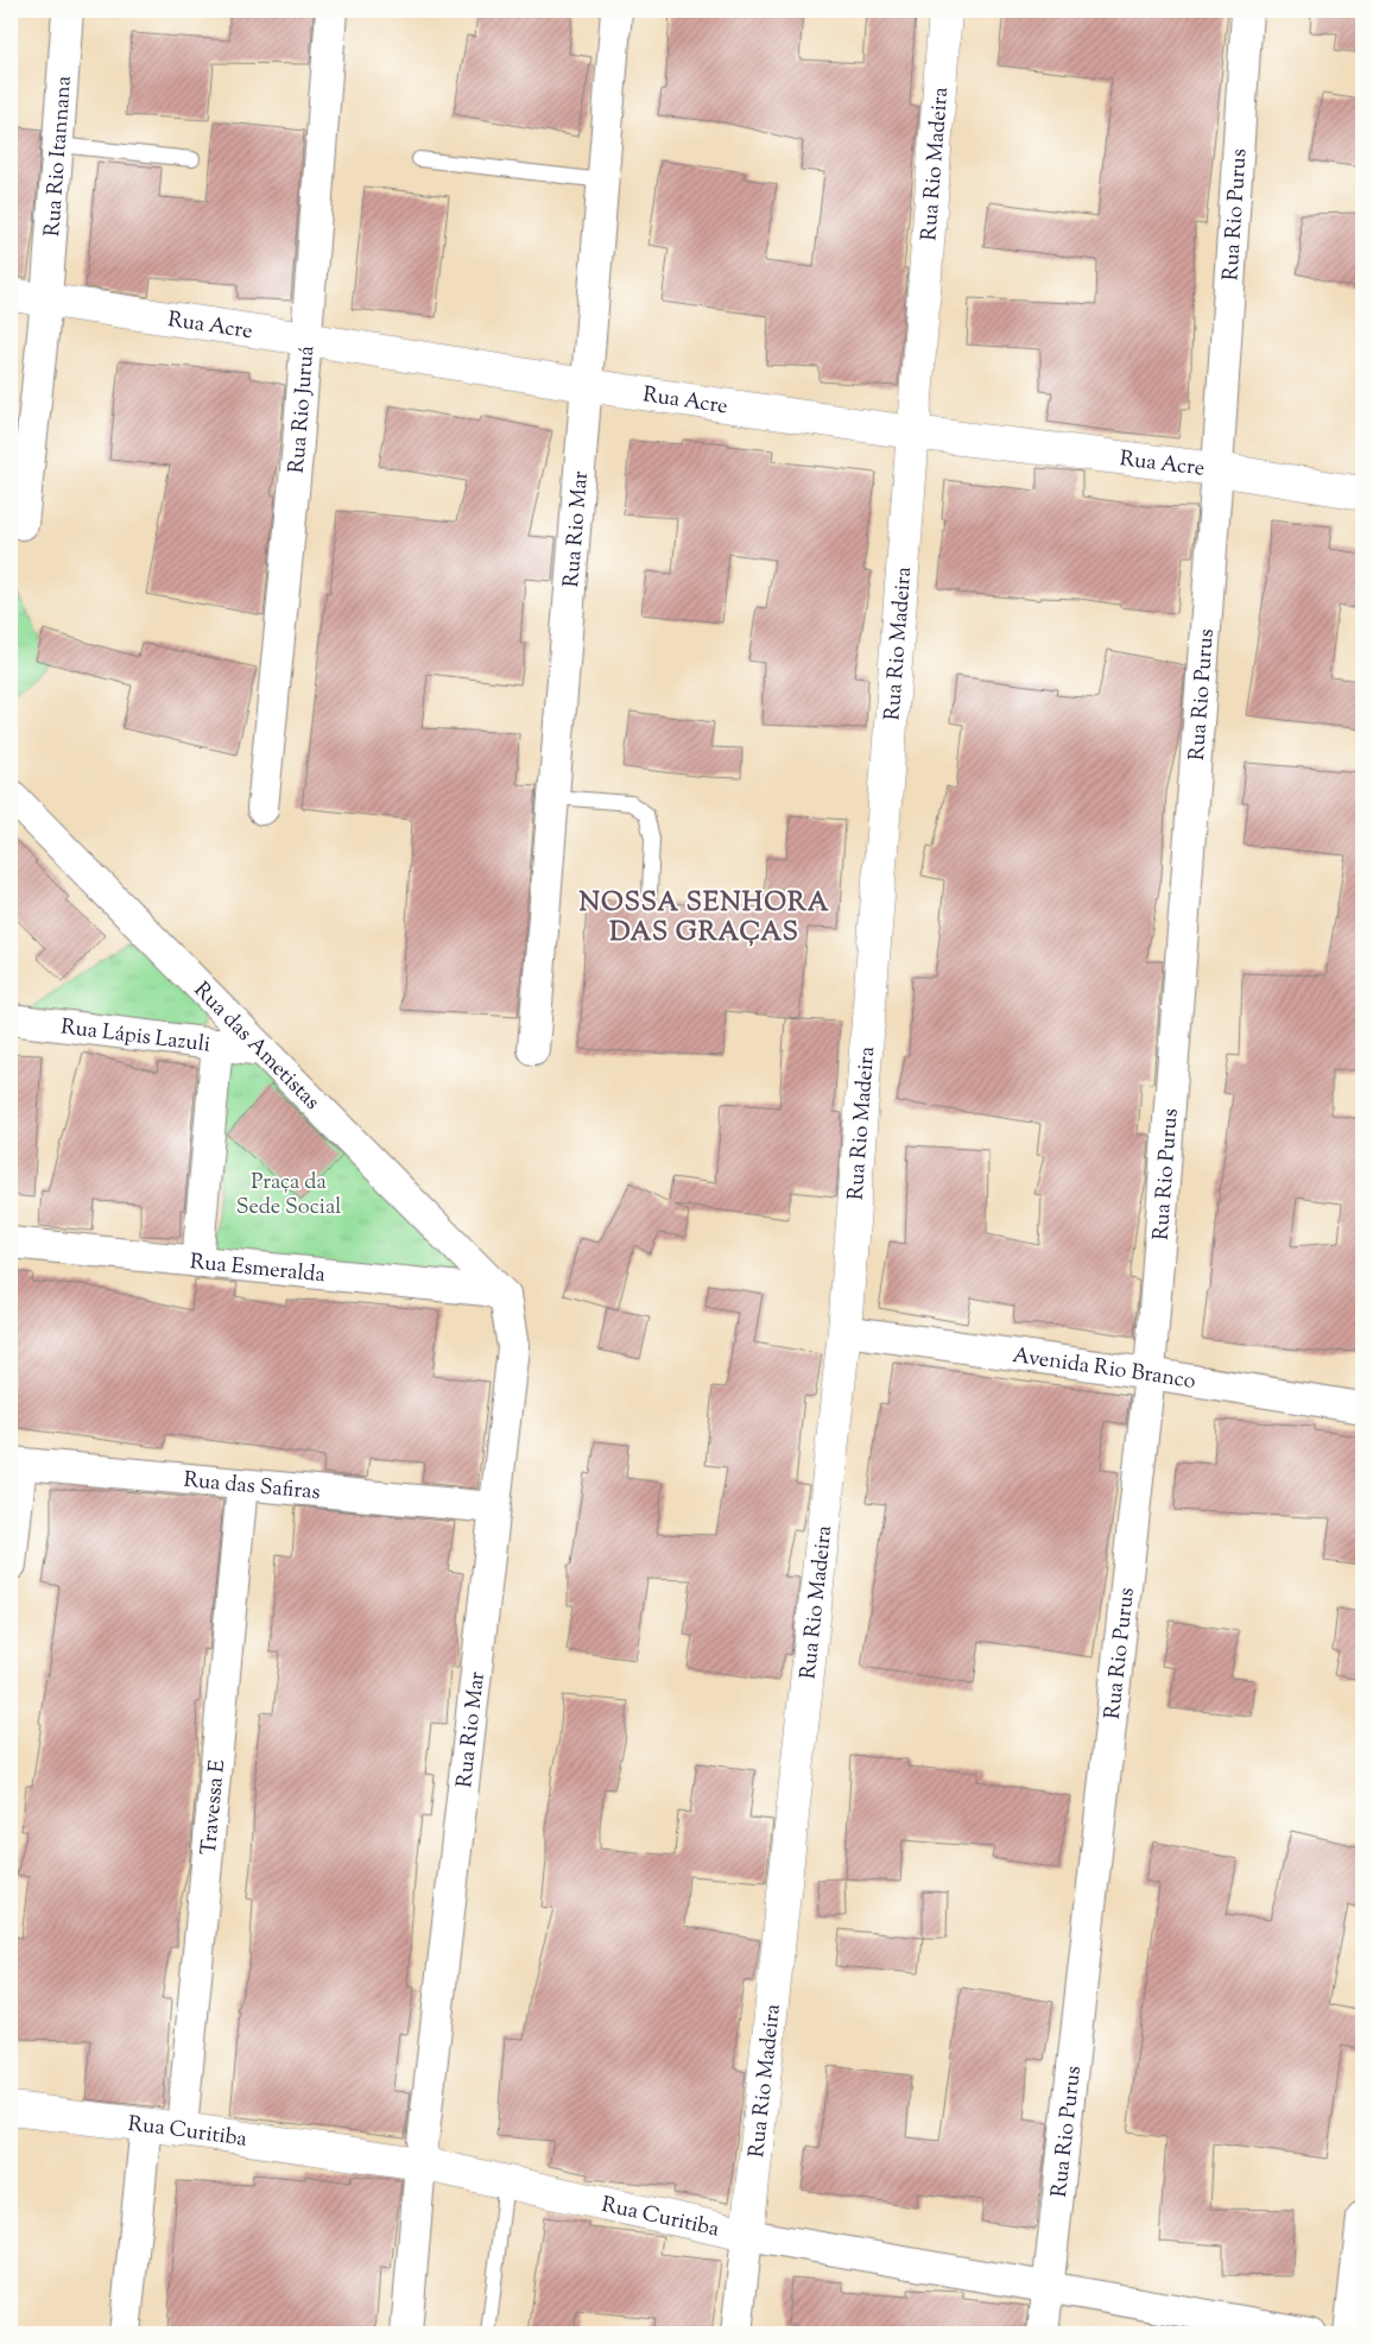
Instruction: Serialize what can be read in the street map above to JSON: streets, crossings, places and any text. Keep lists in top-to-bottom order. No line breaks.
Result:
{"streets":{"street":["Rua Rio Itannana","Rua Rio Madeira","Rua Rio Purus","Rua Acre","Rua Rio Juruá","Rua Rio Mar","Rua Lápis Lazuli","Rua das Ametistas","Rua Esmeralda","Avenida Rio Branco","Rua das Safiras","Travessa E","Rua Curitiba"]},"crossings":[["Rua Rio Itannana","Rua Acre"],["Rua Rio Madeira","Rua Acre"],["Rua Rio Madeira","Avenida Rio Branco"],["Rua Rio Madeira","Rua Curitiba"],["Rua Rio Purus","Rua Acre"],["Rua Rio Purus","Avenida Rio Branco"],["Rua Rio Purus","Rua Curitiba"],["Rua Acre","Rua Rio Juruá"],["Rua Acre","Rua Rio Mar"],["Rua Rio Mar","Rua das Ametistas"],["Rua Rio Mar","Rua Esmeralda"],["Rua Rio Mar","Rua das Safiras"],["Rua Rio Mar","Rua Curitiba"],["Rua Lápis Lazuli","Rua das Ametistas"],["Rua das Ametistas","Rua Esmeralda"],["Rua das Safiras","Travessa E"],["Travessa E","Rua Curitiba"]],"districts":["NOSSA SENHORA DAS GRAÇAS"],"parks":["Praça da Sede Social"]}
